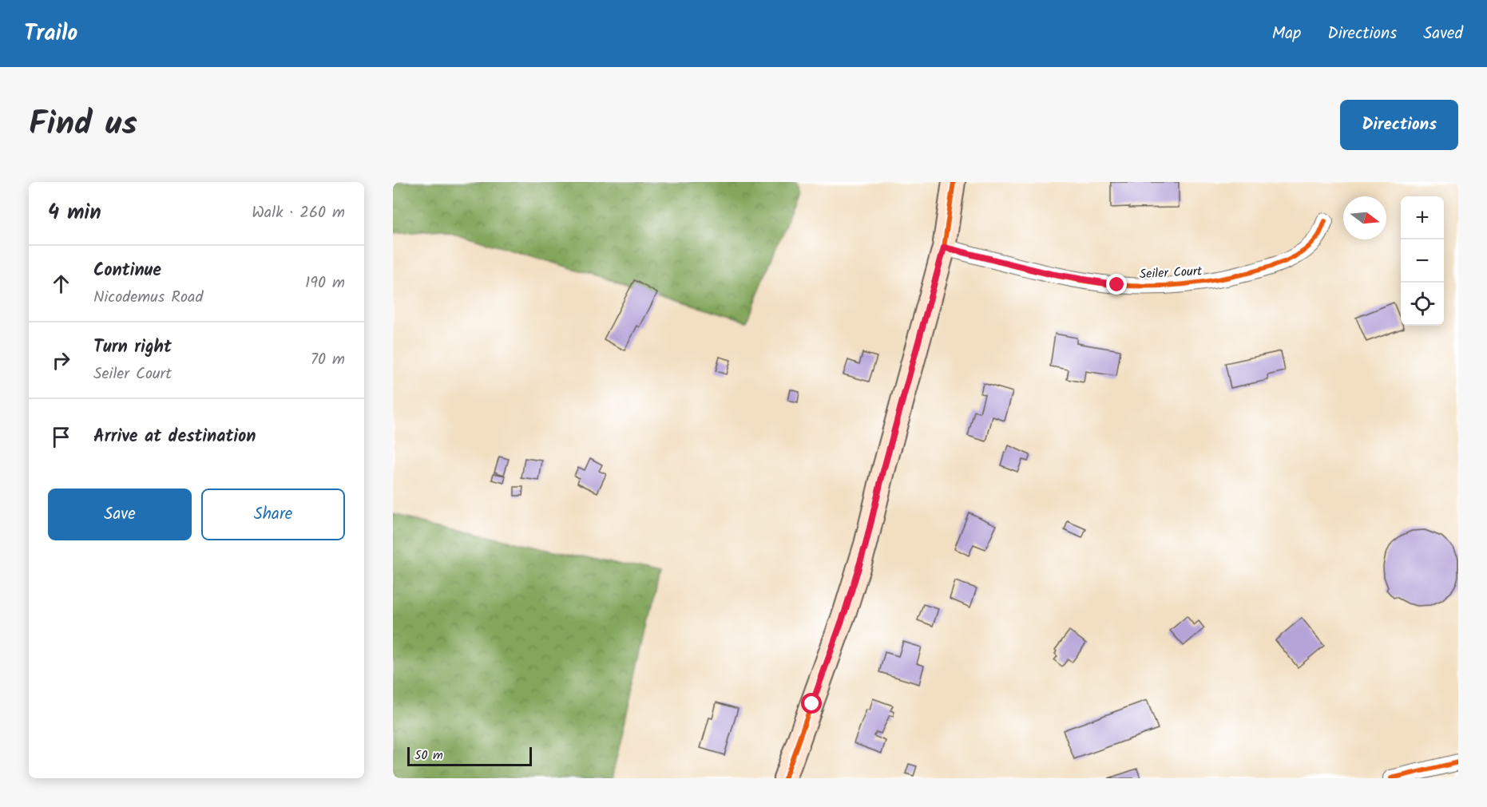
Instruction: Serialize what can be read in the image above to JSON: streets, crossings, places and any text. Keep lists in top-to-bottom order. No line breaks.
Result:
{"streets":{"street":["Seiler Court"]},"scale_bar":"50 m","north":"right","page":{"header":"Trailo","nav":["Map","Directions","Saved"],"title":"Find us","buttons":["Directions",["Save","Share"]],"heading":["4 min","Walk · 260 m"],"map_buttons":["+","−"],"list":[["Continue","Nicodemus Road","190 m"],["Turn right","Seiler Court","70 m"],"Arrive at destination"],"scale":"50 m"}}
